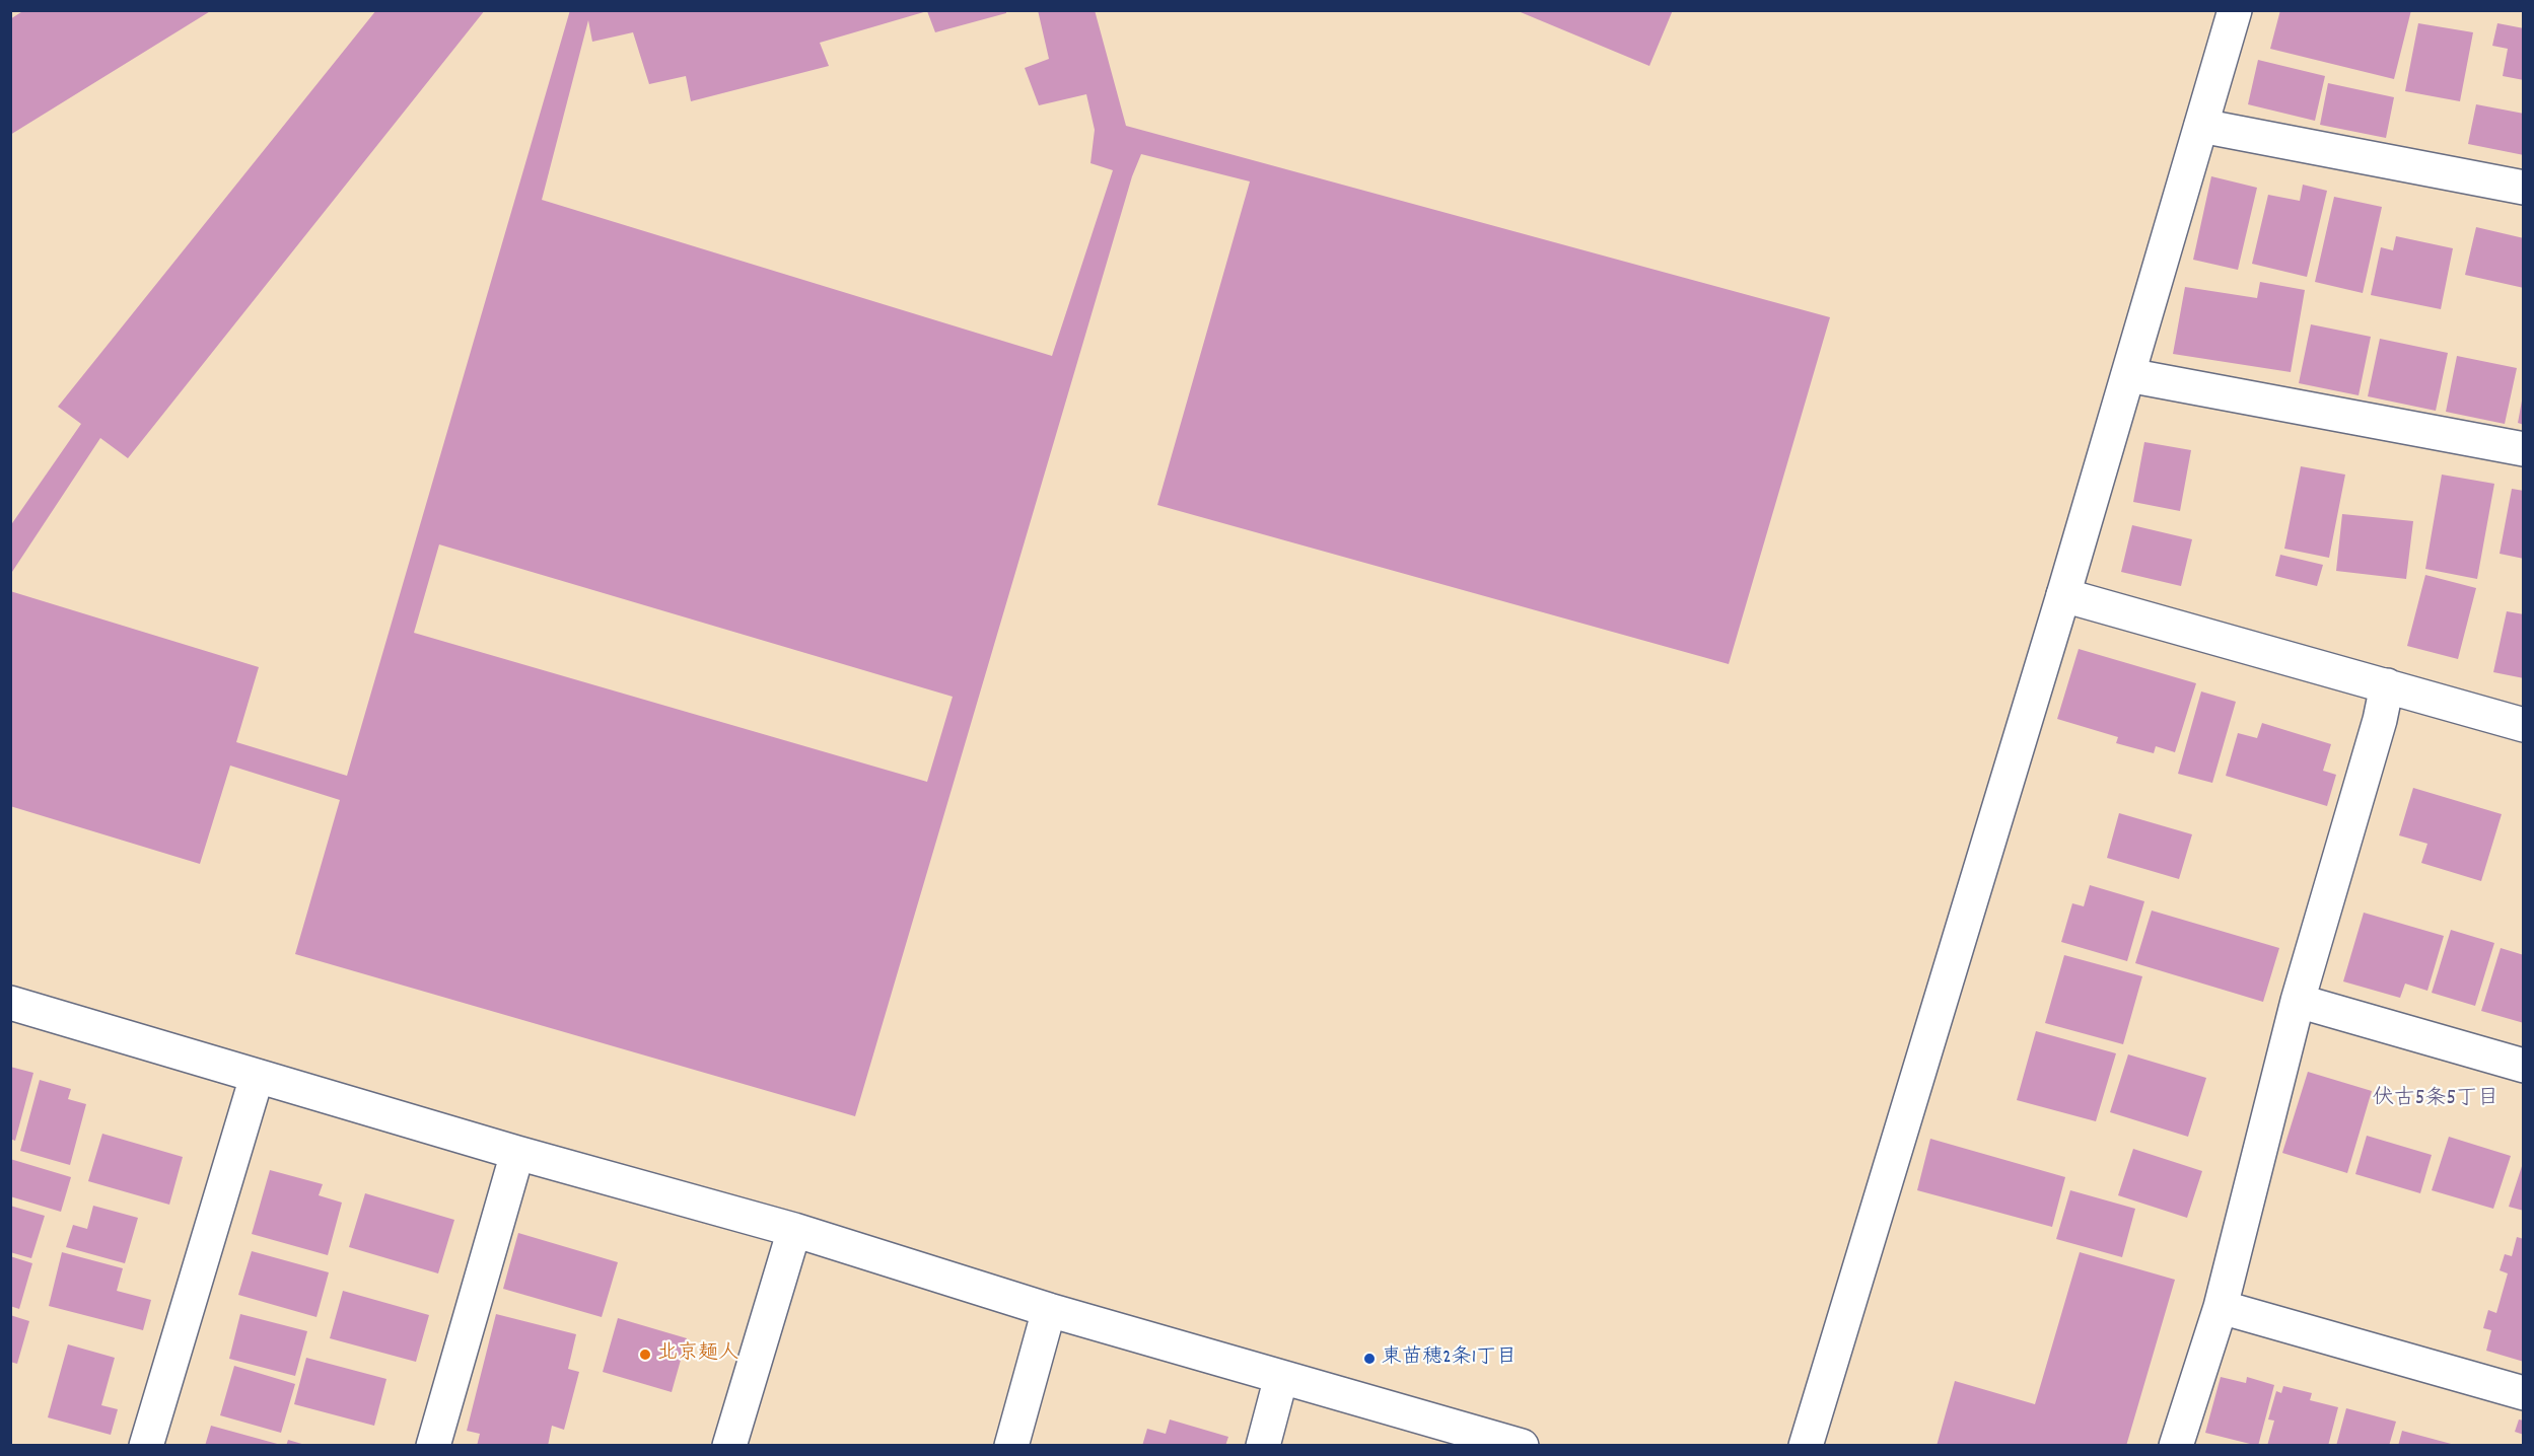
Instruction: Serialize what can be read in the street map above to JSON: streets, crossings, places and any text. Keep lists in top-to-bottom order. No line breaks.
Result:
{"districts":["伏古5条5丁目"],"places":["北京麺人","東苗穂2条1丁目"]}
